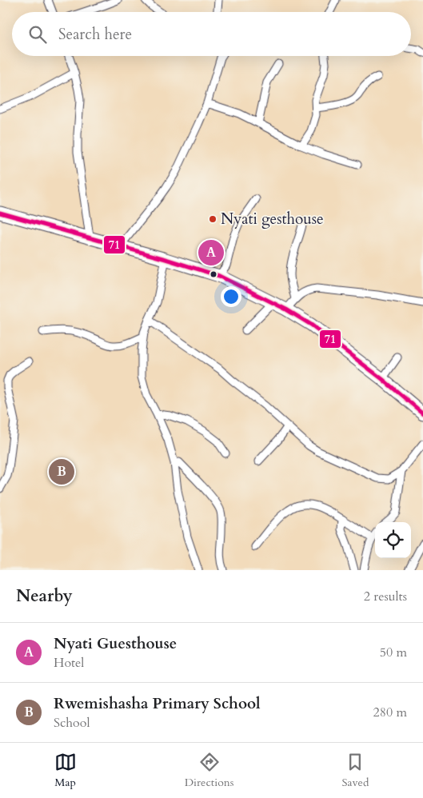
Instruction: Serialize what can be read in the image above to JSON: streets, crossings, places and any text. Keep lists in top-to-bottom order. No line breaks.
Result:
{"places":["Nyati gesthouse"],"lines":["transit line 71"],"page":{"search":"Search here","pins":["A","B"],"heading":["Nearby","2 results"],"list":[{"mark":"A","name":"Nyati Guesthouse","note":"Hotel","value":"50 m"},{"mark":"B","name":"Rwemishasha Primary School","note":"School","value":"280 m"}],"nav":["Map","Directions","Saved"]}}
